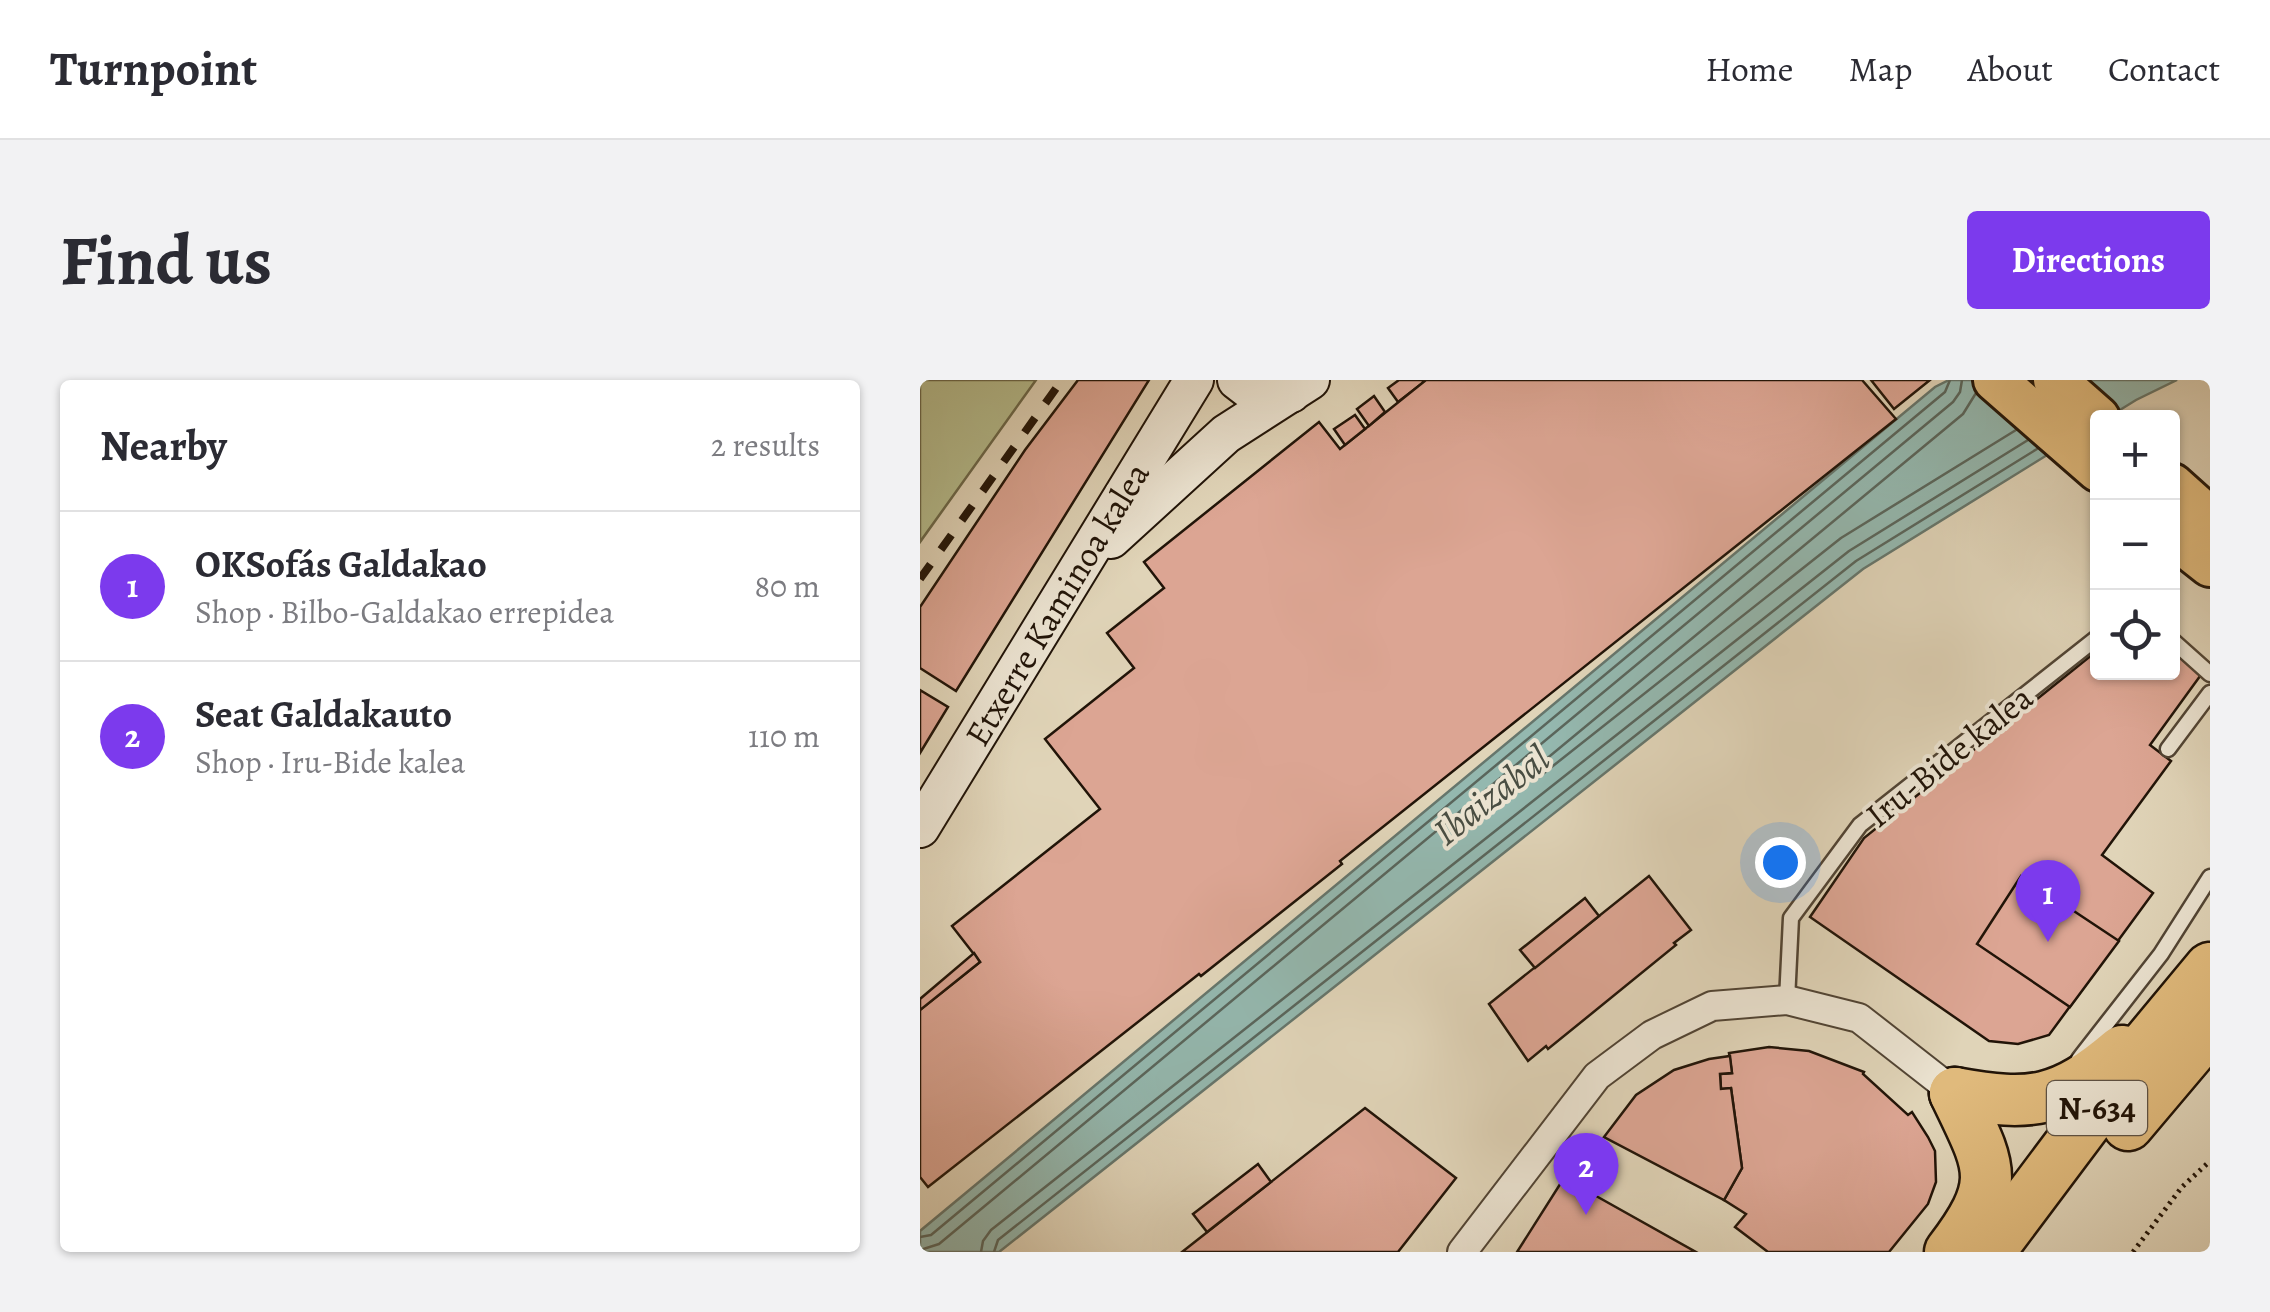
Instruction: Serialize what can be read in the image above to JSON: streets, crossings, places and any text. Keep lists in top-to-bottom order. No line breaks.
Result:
{"streets":{"highway":["N-634"],"street":["Etxerre Kaminoa kalea"],"lane":["Iru-Bide kalea"]},"water":["Ibaizabal"],"page":{"header":"Turnpoint","nav":["Home","Map","About","Contact"],"buttons":"Directions","title":"Find us","heading":["Nearby","2 results"],"map_buttons":["+","−"],"list":[{"mark":"1","name":"OKSofás Galdakao","note":"Shop · Bilbo-Galdakao errepidea","value":"80 m"},{"mark":"2","name":"Seat Galdakauto","note":"Shop · Iru-Bide kalea","value":"110 m"}],"pins":["1","2"]}}
